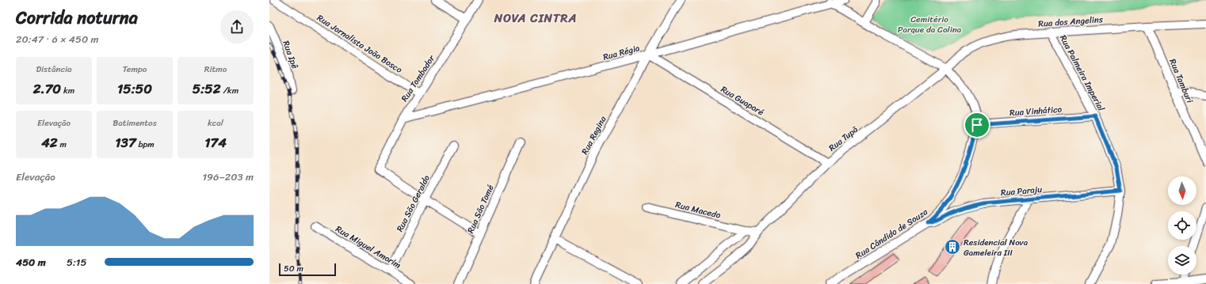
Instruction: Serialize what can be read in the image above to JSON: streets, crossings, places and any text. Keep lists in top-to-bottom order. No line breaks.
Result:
{"streets":{"street":["Rua dos Angelins","Rua Jornalista João Bosco","Rua Régia","Rua Ipê","Rua Palmeira Imperial","Rua Tombador","Rua Tamburi","Rua Guaporé","Rua Vinhático","Rua Regina","Rua Tupã","Rua Paraju","Rua São Geraldo","Rua São Tomé","Rua Macedo","Rua Cândido de Souza","Rua Miguel Amorim"]},"crossings":[["Rua dos Angelins","Rua Palmeira Imperial"],["Rua dos Angelins","Rua Tamburi"],["Rua dos Angelins","Rua Tupã"],["Rua dos Angelins","Rua Cândido de Souza"],["Rua Jornalista João Bosco","Rua Tombador"],["Rua Régia","Rua Tombador"],["Rua Régia","Rua Guaporé"],["Rua Régia","Rua Regina"],["Rua Régia","Rua Cândido de Souza"],["Rua Palmeira Imperial","Rua Vinhático"],["Rua Palmeira Imperial","Rua Paraju"],["Rua Tombador","Rua São Geraldo"],["Rua Guaporé","Rua Regina"],["Rua Guaporé","Rua Tupã"],["Rua Vinhático","Rua Cândido de Souza"],["Rua Tupã","Rua Cândido de Souza"],["Rua Paraju","Rua Cândido de Souza"],["Rua São Geraldo","Rua Miguel Amorim"]],"districts":["NOVA CINTRA"],"parks":["Cemitério Parque da Colina"],"places":{"building":["Residencial Nova Gameleira III"]},"scale_bar":"50 m","north":"bottom","page":{"heading":["Corrida noturna","20:47 · 6 × 450 m"],"stats":[["Distância","2.70 km"],["Tempo","15:50"],["Ritmo","5:52 /km"],["Elevação","42 m"],["Batimentos","137 bpm"],["kcal","174"]],"chart":["Elevação","196–203 m"],"list":[{"name":"450 m","note":"5:15"}],"scale":"50 m"}}
